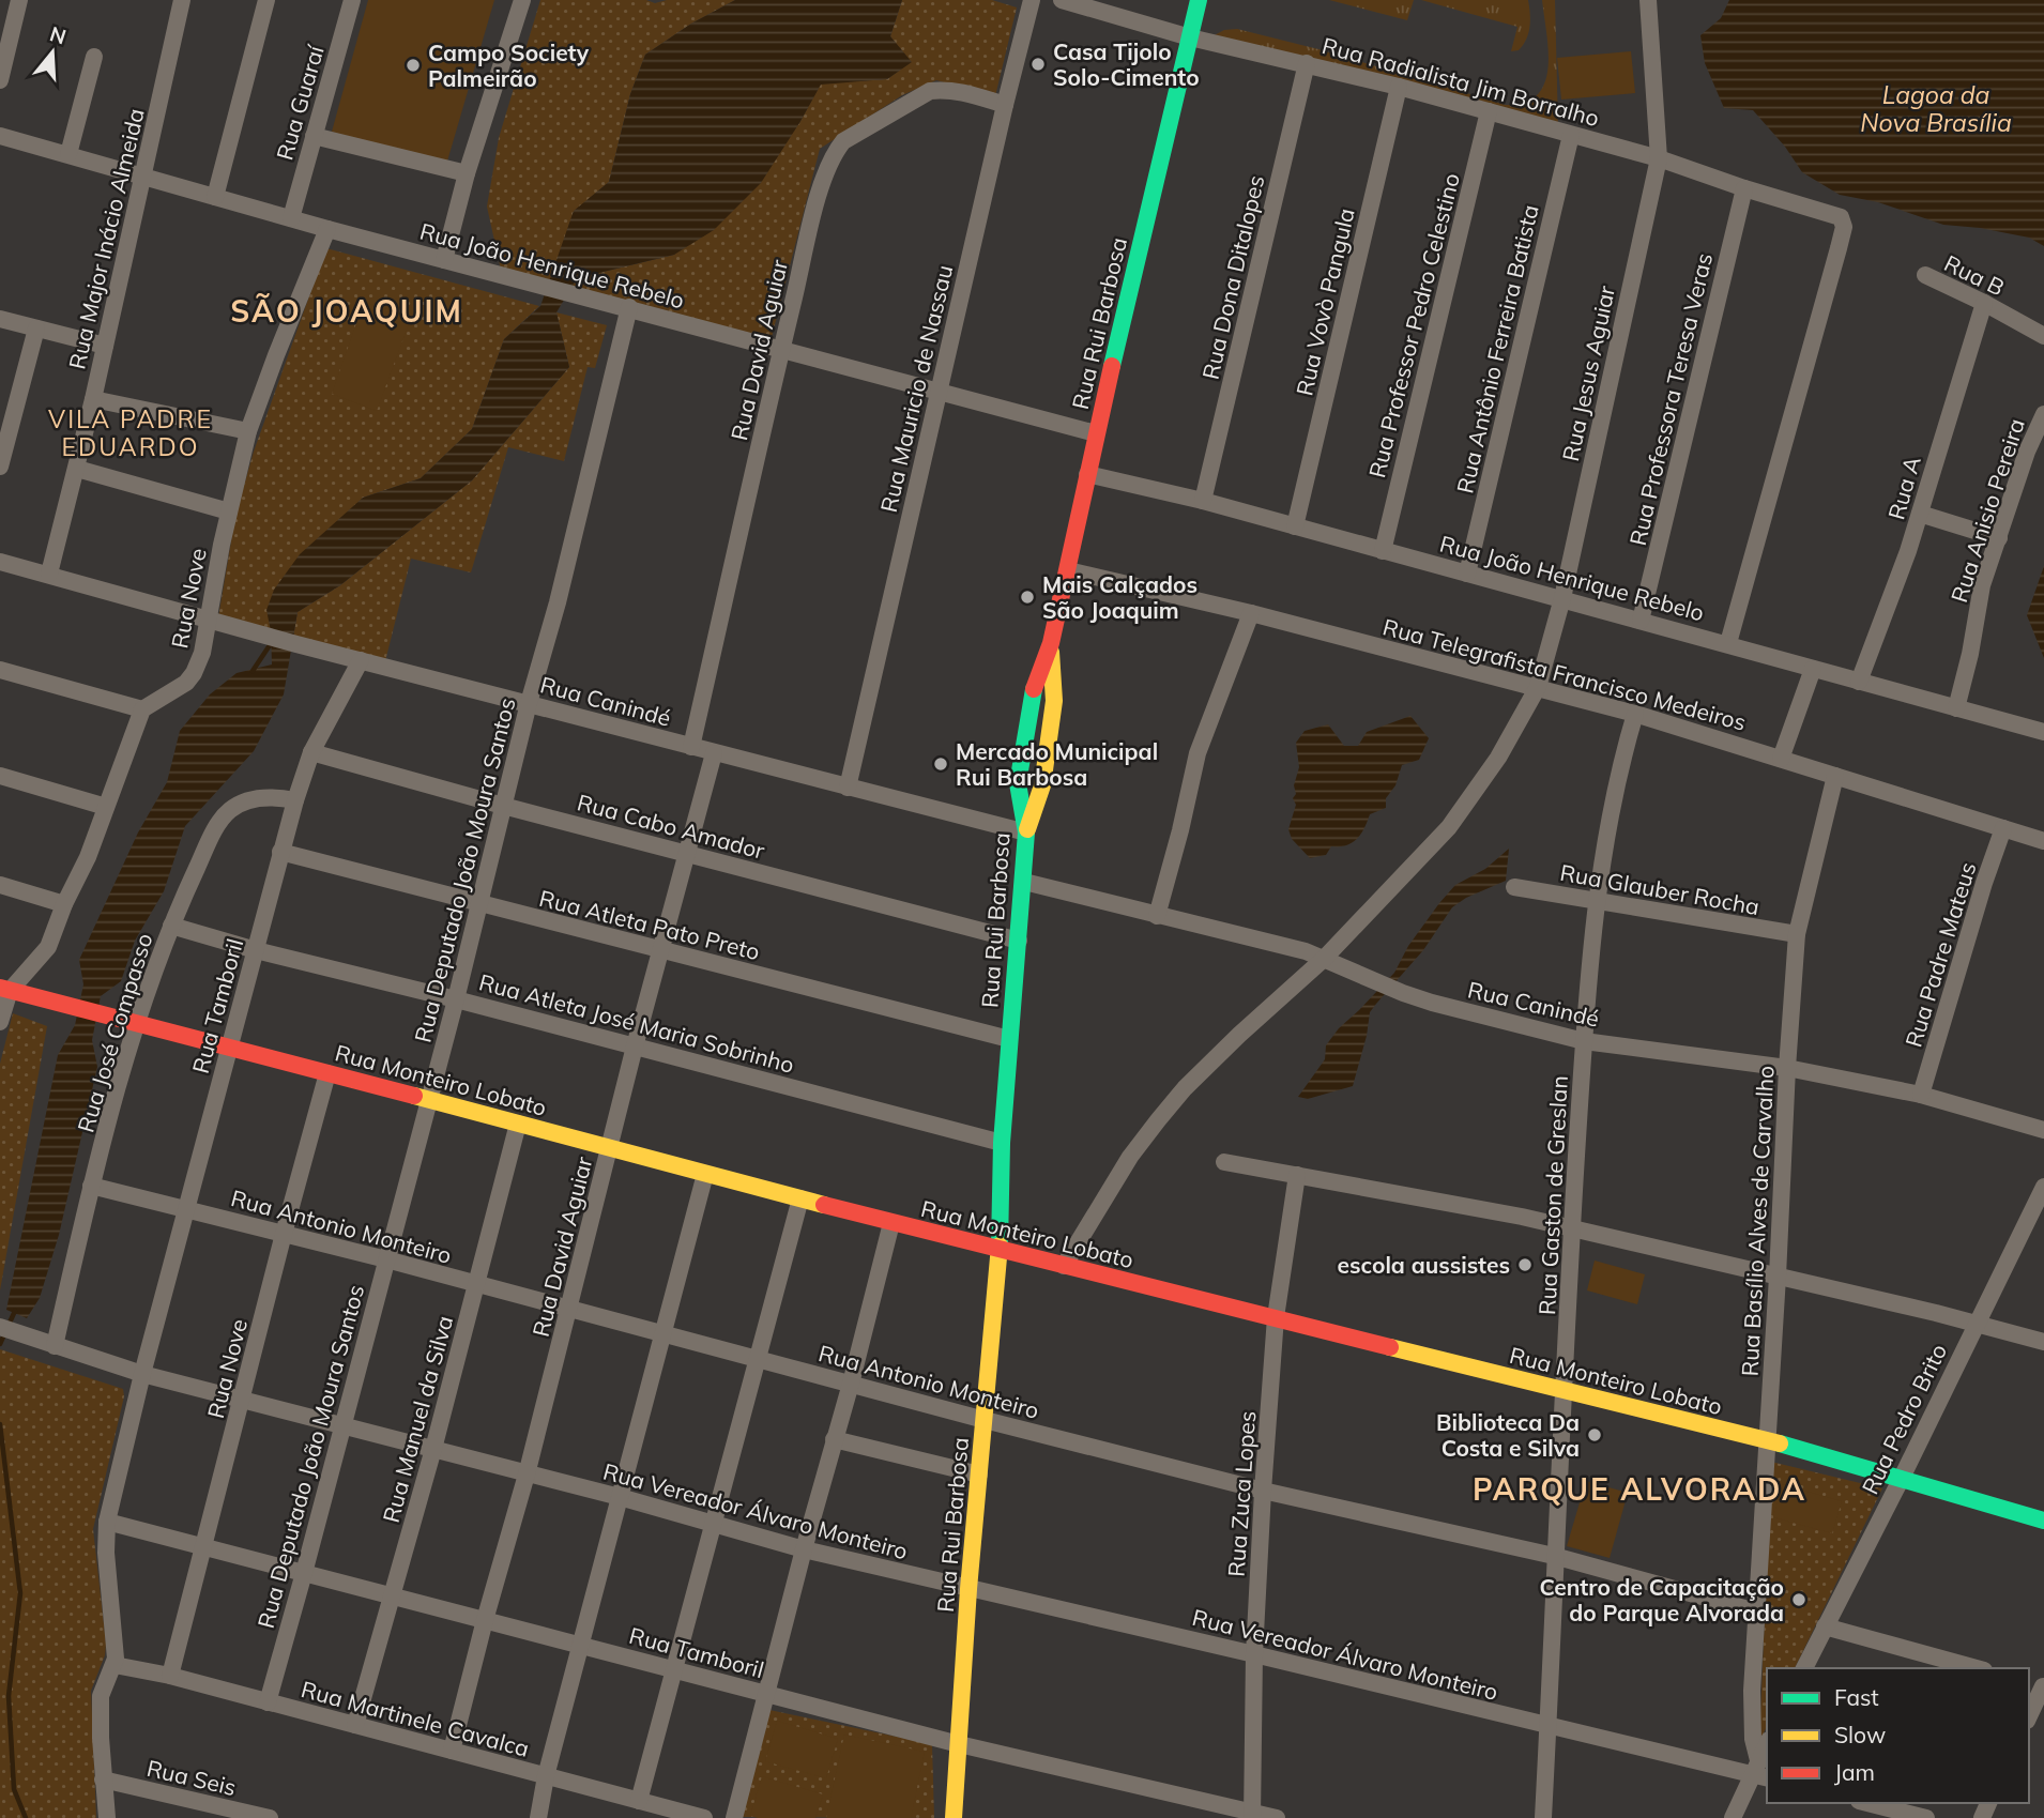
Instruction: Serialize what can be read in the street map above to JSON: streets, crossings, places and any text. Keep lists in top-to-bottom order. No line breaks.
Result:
{"streets":{"street":["Rua Radialista Jim Borralho","Rua Guaraí","Rua Major Inácio Almeida","Rua João Henrique Rebelo","Rua B","Rua Dona Ditalopes","Rua Vovò Pangula","Rua Rui Barbosa","Rua Professor Pedro Celestino","Rua Antônio Ferreira Batista","Rua David Aguiar","Rua Jesus Aguiar","Rua Mauricio de Nassau","Rua Professora Teresa Veras","Rua A","Rua Anisio Pereira","Rua Nove","Rua Telegrafista Francisco Medeiros","Rua Canindé","Rua Cabo Amador","Rua Deputado João Moura Santos","Rua Glauber Rocha","Rua Atleta Pato Preto","Rua Padre Mateus","Rua Tamboril","Rua Atleta José Maria Sobrinho","Rua José Compasso","Rua Monteiro Lobato","Rua Gaston de Greslan","Rua Basílio Alves de Carvalho","Rua Antonio Monteiro","Rua Manuel da Silva","Rua Pedro Brito","Rua Zuca Lopes","Rua Vereador Álvaro Monteiro","Rua Martinele Cavalca","Rua Seis"]},"crossings":[["Rua Radialista Jim Borralho","Rua João Henrique Rebelo"],["Rua Radialista Jim Borralho","Rua Dona Ditalopes"],["Rua Radialista Jim Borralho","Rua Vovò Pangula"],["Rua Radialista Jim Borralho","Rua Rui Barbosa"],["Rua Radialista Jim Borralho","Rua Professor Pedro Celestino"],["Rua Radialista Jim Borralho","Rua Antônio Ferreira Batista"],["Rua Radialista Jim Borralho","Rua Jesus Aguiar"],["Rua Radialista Jim Borralho","Rua Professora Teresa Veras"],["Rua Guaraí","Rua João Henrique Rebelo"],["Rua Major Inácio Almeida","Rua João Henrique Rebelo"],["Rua Major Inácio Almeida","Rua Canindé"],["Rua João Henrique Rebelo","Rua Dona Ditalopes"],["Rua João Henrique Rebelo","Rua Vovò Pangula"],["Rua João Henrique Rebelo","Rua Rui Barbosa"],["Rua João Henrique Rebelo","Rua Professor Pedro Celestino"],["Rua João Henrique Rebelo","Rua Antônio Ferreira Batista"],["Rua João Henrique Rebelo","Rua David Aguiar"],["Rua João Henrique Rebelo","Rua Jesus Aguiar"],["Rua João Henrique Rebelo","Rua Mauricio de Nassau"],["Rua João Henrique Rebelo","Rua Professora Teresa Veras"],["Rua João Henrique Rebelo","Rua A"],["Rua João Henrique Rebelo","Rua Anisio Pereira"],["Rua João Henrique Rebelo","Rua Nove"],["Rua João Henrique Rebelo","Rua Deputado João Moura Santos"],["Rua B","Rua A"],["Rua Rui Barbosa","Rua Telegrafista Francisco Medeiros"],["Rua Rui Barbosa","Rua Canindé"],["Rua Rui Barbosa","Rua Cabo Amador"],["Rua Rui Barbosa","Rua Atleta Pato Preto"],["Rua Rui Barbosa","Rua Tamboril"],["Rua Rui Barbosa","Rua Atleta José Maria Sobrinho"],["Rua Rui Barbosa","Rua Monteiro Lobato"],["Rua Rui Barbosa","Rua Antonio Monteiro"],["Rua Rui Barbosa","Rua Vereador Álvaro Monteiro"],["Rua David Aguiar","Rua Mauricio de Nassau"],["Rua David Aguiar","Rua Canindé"],["Rua David Aguiar","Rua Cabo Amador"],["Rua David Aguiar","Rua Atleta Pato Preto"],["Rua David Aguiar","Rua Tamboril"],["Rua David Aguiar","Rua Atleta José Maria Sobrinho"],["Rua David Aguiar","Rua Monteiro Lobato"],["Rua David Aguiar","Rua Antonio Monteiro"],["Rua David Aguiar","Rua Vereador Álvaro Monteiro"],["Rua David Aguiar","Rua Martinele Cavalca"],["Rua Jesus Aguiar","Rua Telegrafista Francisco Medeiros"],["Rua Jesus Aguiar","Rua Canindé"],["Rua Jesus Aguiar","Rua Monteiro Lobato"],["Rua Mauricio de Nassau","Rua Canindé"],["Rua Nove","Rua Canindé"],["Rua Nove","Rua Tamboril"],["Rua Nove","Rua Monteiro Lobato"],["Rua Nove","Rua Antonio Monteiro"],["Rua Nove","Rua Vereador Álvaro Monteiro"],["Rua Nove","Rua Martinele Cavalca"],["Rua Telegrafista Francisco Medeiros","Rua Padre Mateus"],["Rua Telegrafista Francisco Medeiros","Rua Gaston de Greslan"],["Rua Telegrafista Francisco Medeiros","Rua Basílio Alves de Carvalho"],["Rua Canindé","Rua Deputado João Moura Santos"],["Rua Canindé","Rua Padre Mateus"],["Rua Canindé","Rua Tamboril"],["Rua Canindé","Rua Gaston de Greslan"],["Rua Canindé","Rua Basílio Alves de Carvalho"],["Rua Cabo Amador","Rua Deputado João Moura Santos"],["Rua Cabo Amador","Rua Tamboril"],["Rua Deputado João Moura Santos","Rua Atleta Pato Preto"],["Rua Deputado João Moura Santos","Rua Tamboril"],["Rua Deputado João Moura Santos","Rua Atleta José Maria Sobrinho"],["Rua Deputado João Moura Santos","Rua Monteiro Lobato"],["Rua Deputado João Moura Santos","Rua Antonio Monteiro"],["Rua Deputado João Moura Santos","Rua Vereador Álvaro Monteiro"],["Rua Deputado João Moura Santos","Rua Martinele Cavalca"],["Rua Glauber Rocha","Rua Gaston de Greslan"],["Rua Glauber Rocha","Rua Basílio Alves de Carvalho"],["Rua Atleta Pato Preto","Rua Tamboril"],["Rua Tamboril","Rua Atleta José Maria Sobrinho"],["Rua Tamboril","Rua José Compasso"],["Rua Tamboril","Rua Monteiro Lobato"],["Rua Tamboril","Rua Antonio Monteiro"],["Rua Tamboril","Rua Manuel da Silva"],["Rua Tamboril","Rua Zuca Lopes"],["Rua Tamboril","Rua Vereador Álvaro Monteiro"],["Rua Atleta José Maria Sobrinho","Rua José Compasso"],["Rua José Compasso","Rua Monteiro Lobato"],["Rua José Compasso","Rua Antonio Monteiro"],["Rua José Compasso","Rua Vereador Álvaro Monteiro"],["Rua Monteiro Lobato","Rua Gaston de Greslan"],["Rua Monteiro Lobato","Rua Basílio Alves de Carvalho"],["Rua Monteiro Lobato","Rua Manuel da Silva"],["Rua Monteiro Lobato","Rua Pedro Brito"],["Rua Monteiro Lobato","Rua Zuca Lopes"],["Rua Gaston de Greslan","Rua Antonio Monteiro"],["Rua Gaston de Greslan","Rua Vereador Álvaro Monteiro"],["Rua Basílio Alves de Carvalho","Rua Antonio Monteiro"],["Rua Basílio Alves de Carvalho","Rua Vereador Álvaro Monteiro"],["Rua Antonio Monteiro","Rua Manuel da Silva"],["Rua Antonio Monteiro","Rua Zuca Lopes"],["Rua Manuel da Silva","Rua Vereador Álvaro Monteiro"],["Rua Manuel da Silva","Rua Martinele Cavalca"],["Rua Zuca Lopes","Rua Vereador Álvaro Monteiro"]],"districts":["SÃO JOAQUIM","VILA PADRE EDUARDO","PARQUE ALVORADA"],"water":["Lagoa da Nova Brasília"],"places":["Casa Tijolo Solo-Cimento","Campo Society Palmeirão","Mais Calçados São Joaquim","Mercado Municipal Rui Barbosa","escola aussistes","Biblioteca Da Costa e Silva","Centro de Capacitação do Parque Alvorada"],"legend":["Fast","Slow","Jam"],"north":"top"}
